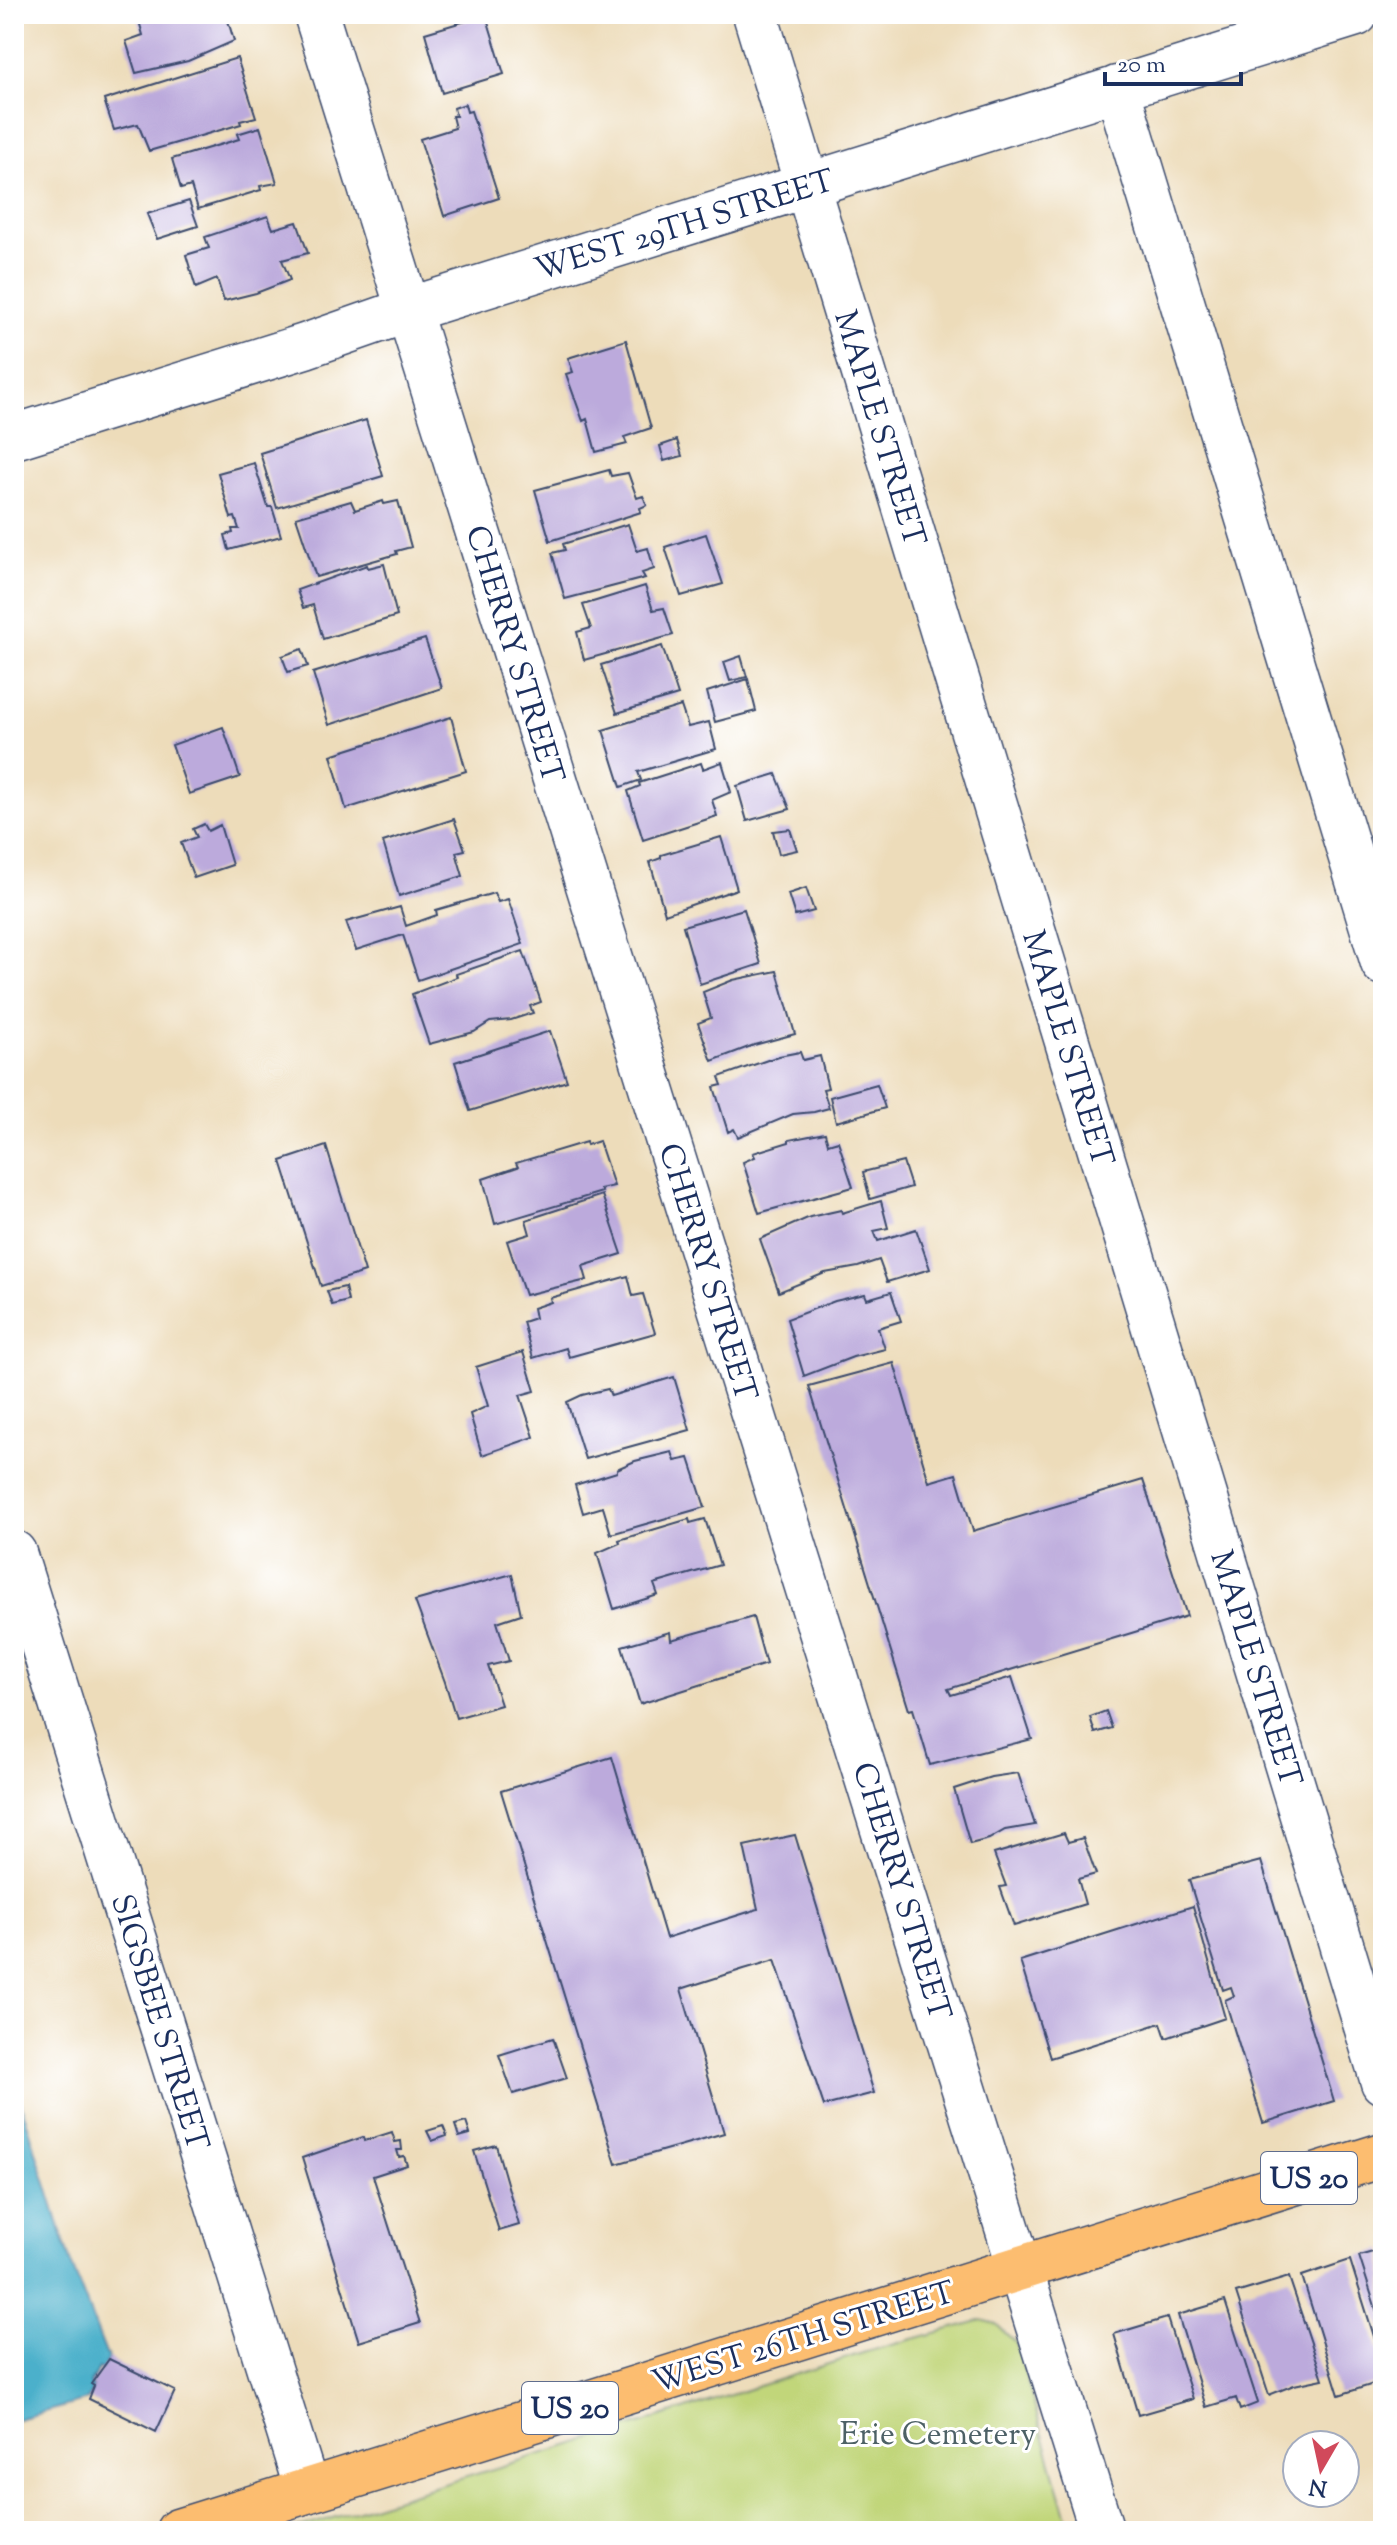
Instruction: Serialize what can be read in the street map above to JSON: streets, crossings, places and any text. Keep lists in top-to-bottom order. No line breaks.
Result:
{"streets":{"main road":["US 20","WEST 26TH STREET"],"street":["WEST 29TH STREET","MAPLE STREET","CHERRY STREET","SIGSBEE STREET"]},"crossings":[["WEST 29TH STREET","MAPLE STREET"],["WEST 29TH STREET","CHERRY STREET"],["CHERRY STREET","WEST 26TH STREET"],["SIGSBEE STREET","WEST 26TH STREET"]],"parks":["Erie Cemetery"],"scale_bar":"20 m","north":"bottom"}
